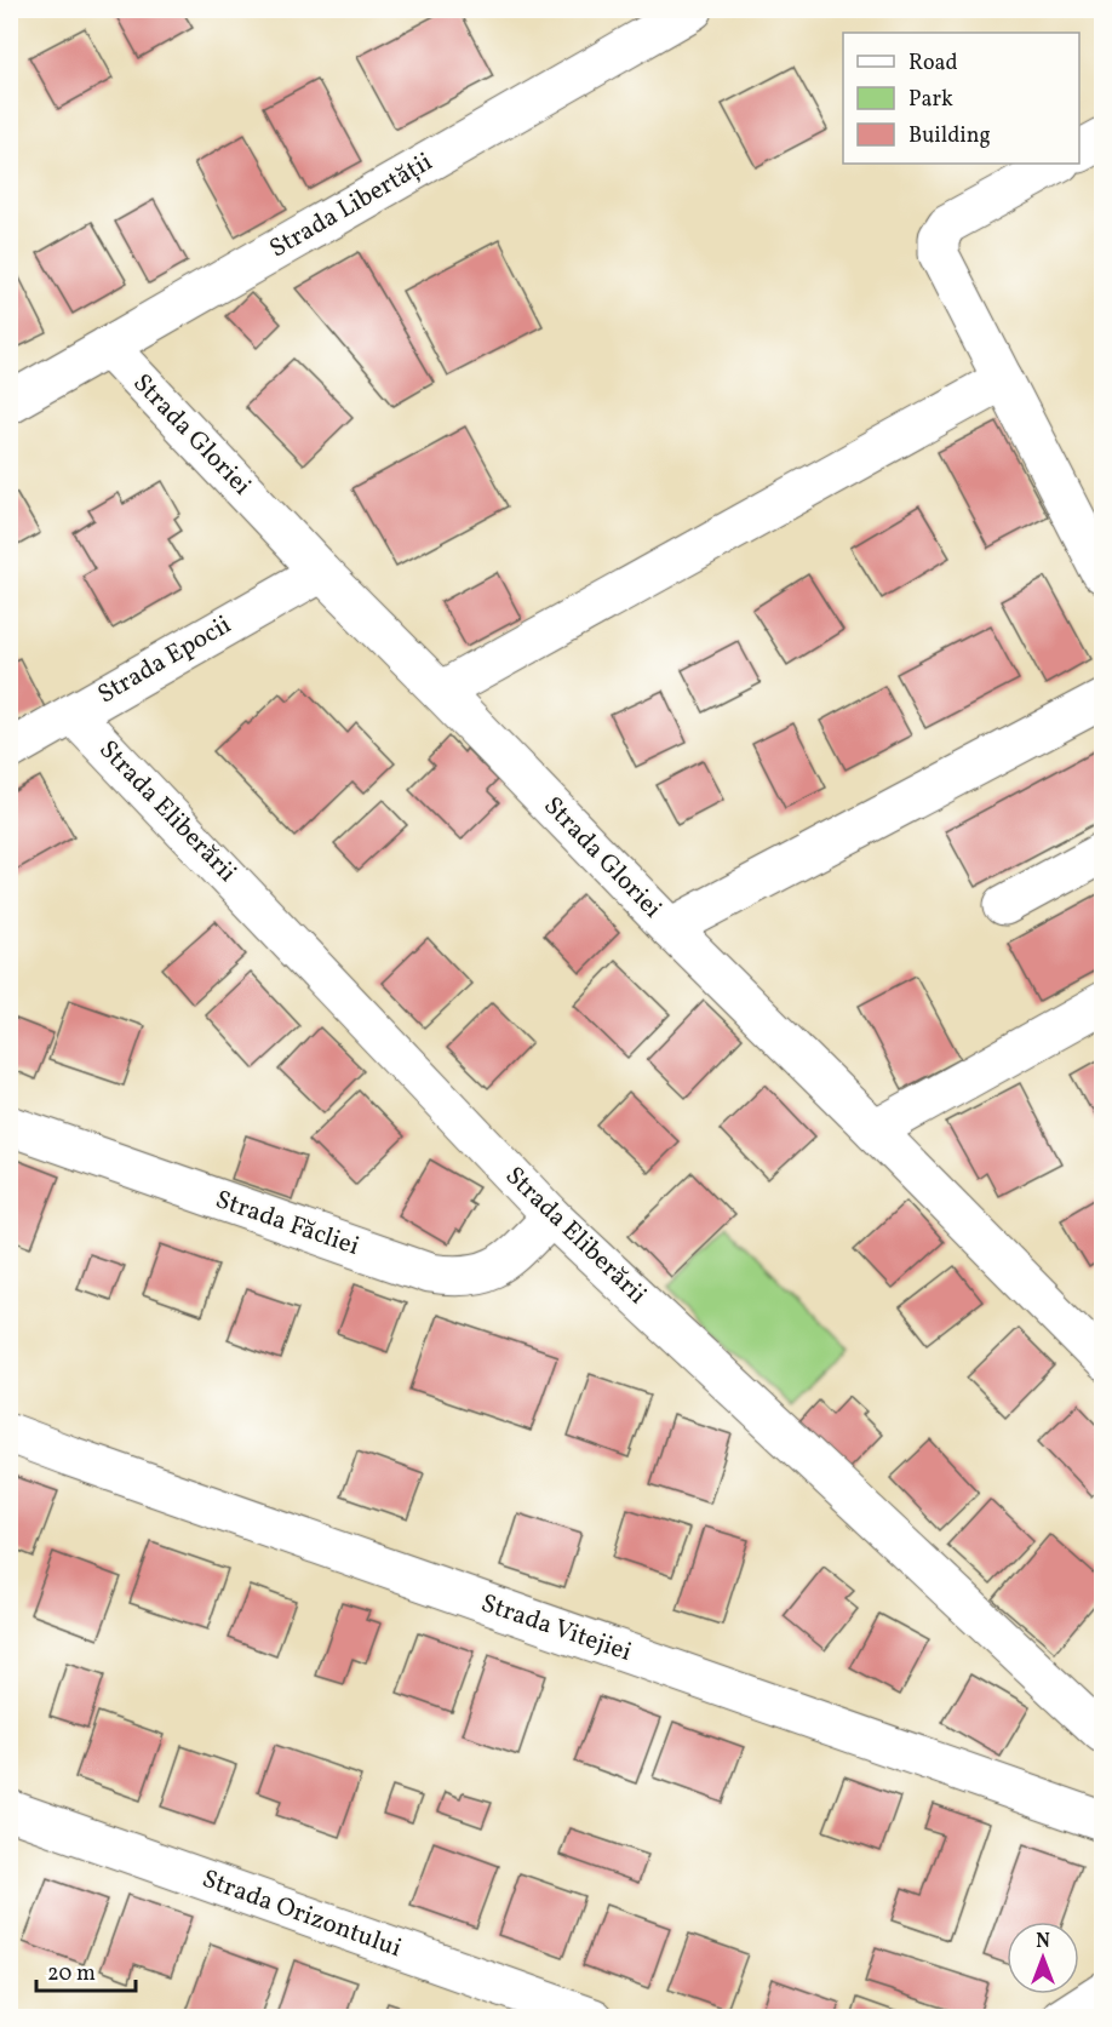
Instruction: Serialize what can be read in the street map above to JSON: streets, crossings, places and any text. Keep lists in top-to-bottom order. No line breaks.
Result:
{"streets":{"street":["Strada Libertății","Strada Gloriei","Strada Epocii","Strada Eliberării","Strada Făcliei","Strada Vitejiei","Strada Orizontului"]},"crossings":[["Strada Libertății","Strada Gloriei"],["Strada Gloriei","Strada Epocii"],["Strada Epocii","Strada Eliberării"],["Strada Eliberării","Strada Făcliei"]],"legend":["Road","Park","Building"],"scale_bar":"20 m","north":"top"}
